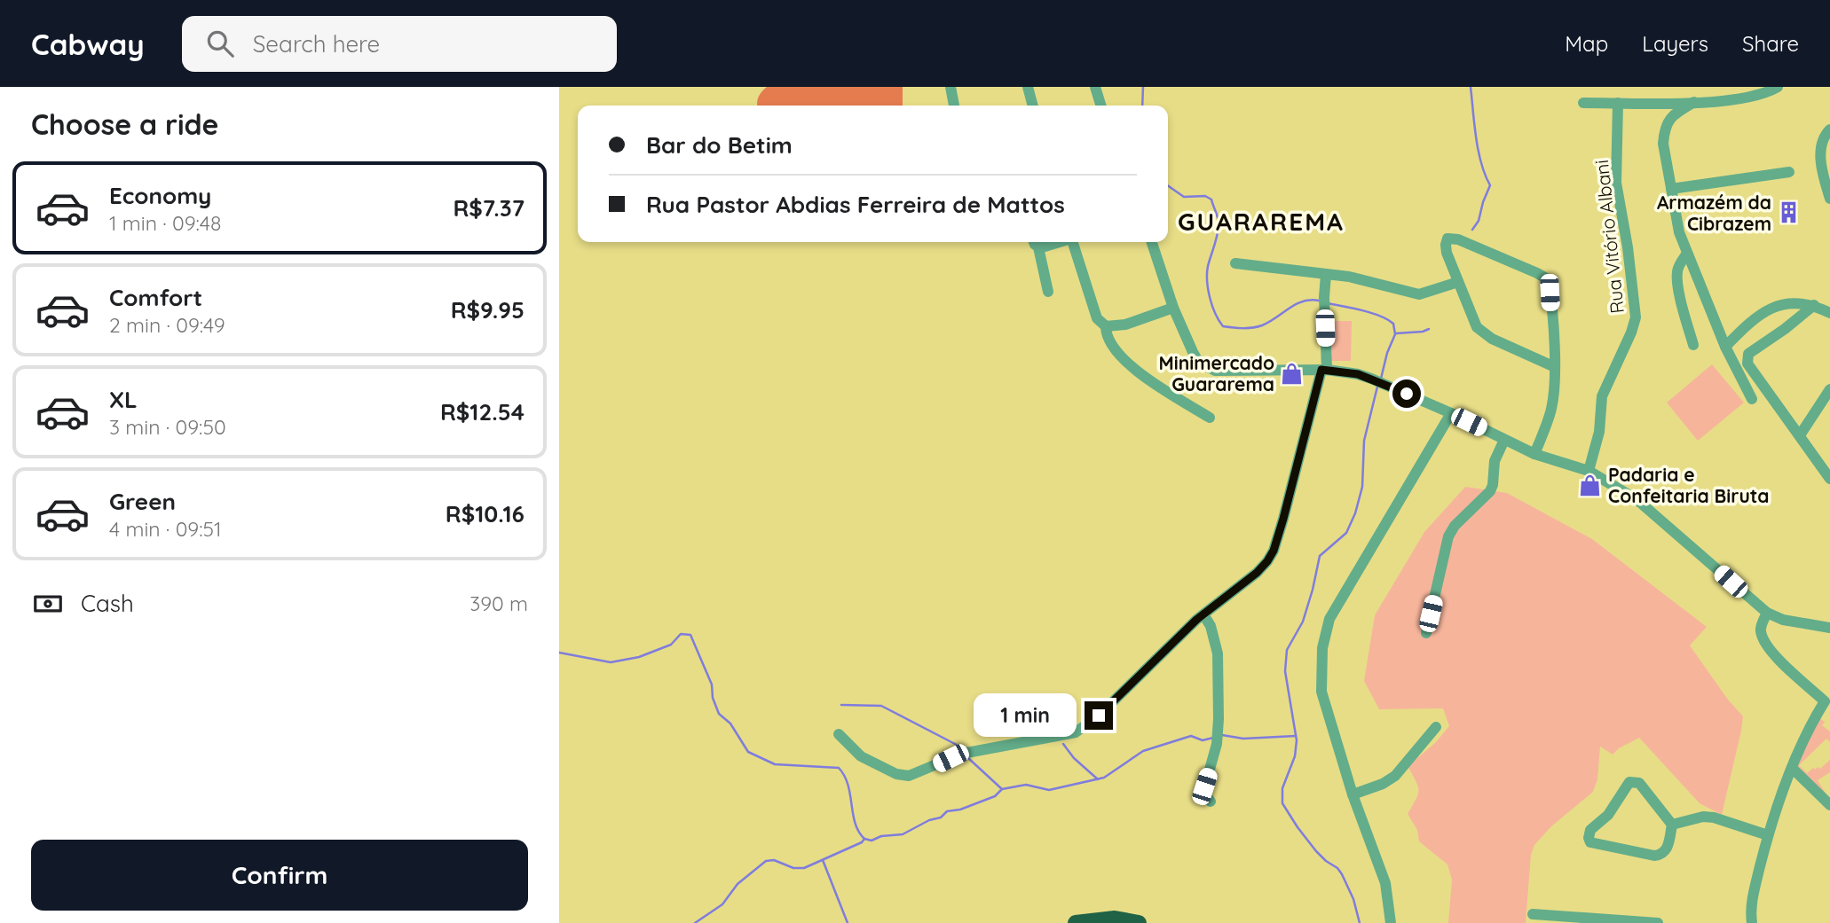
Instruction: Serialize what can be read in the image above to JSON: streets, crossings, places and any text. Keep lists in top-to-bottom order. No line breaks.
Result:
{"streets":{"street":["Rua Vitório Albani"]},"districts":["GUARAREMA"],"places":{"building":["Armazém da Cibrazem"],"shop":["Minimercado Guararema","Padaria e Confeitaria Biruta"]},"page":{"header":"Cabway","search":"Search here","nav":["Map","Layers","Share"],"heading":"Choose a ride","banner":["Bar do Betim","Rua Pastor Abdias Ferreira de Mattos"],"list":[{"name":"Economy","note":"1 min · 09:48","value":"R$7.37"},{"name":"Comfort","note":"2 min · 09:49","value":"R$9.95"},{"name":"XL","note":"3 min · 09:50","value":"R$12.54"},{"name":"Green","note":"4 min · 09:51","value":"R$10.16"}],"pay":["Cash","390 m"],"bubble":"1 min","buttons":"Confirm"}}
